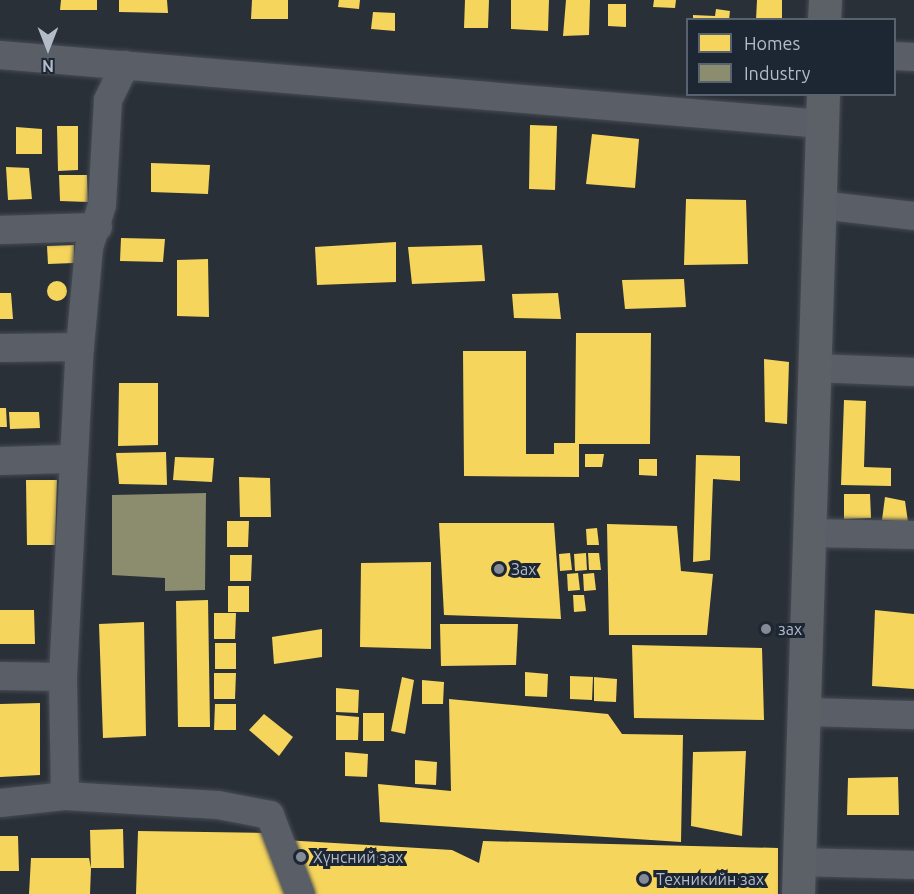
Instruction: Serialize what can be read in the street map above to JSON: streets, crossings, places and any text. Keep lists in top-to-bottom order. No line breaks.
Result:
{"places":["Зах","зах","Хүнсний зах","Техникийн зах"],"legend":["Homes","Industry"],"north":"bottom"}
